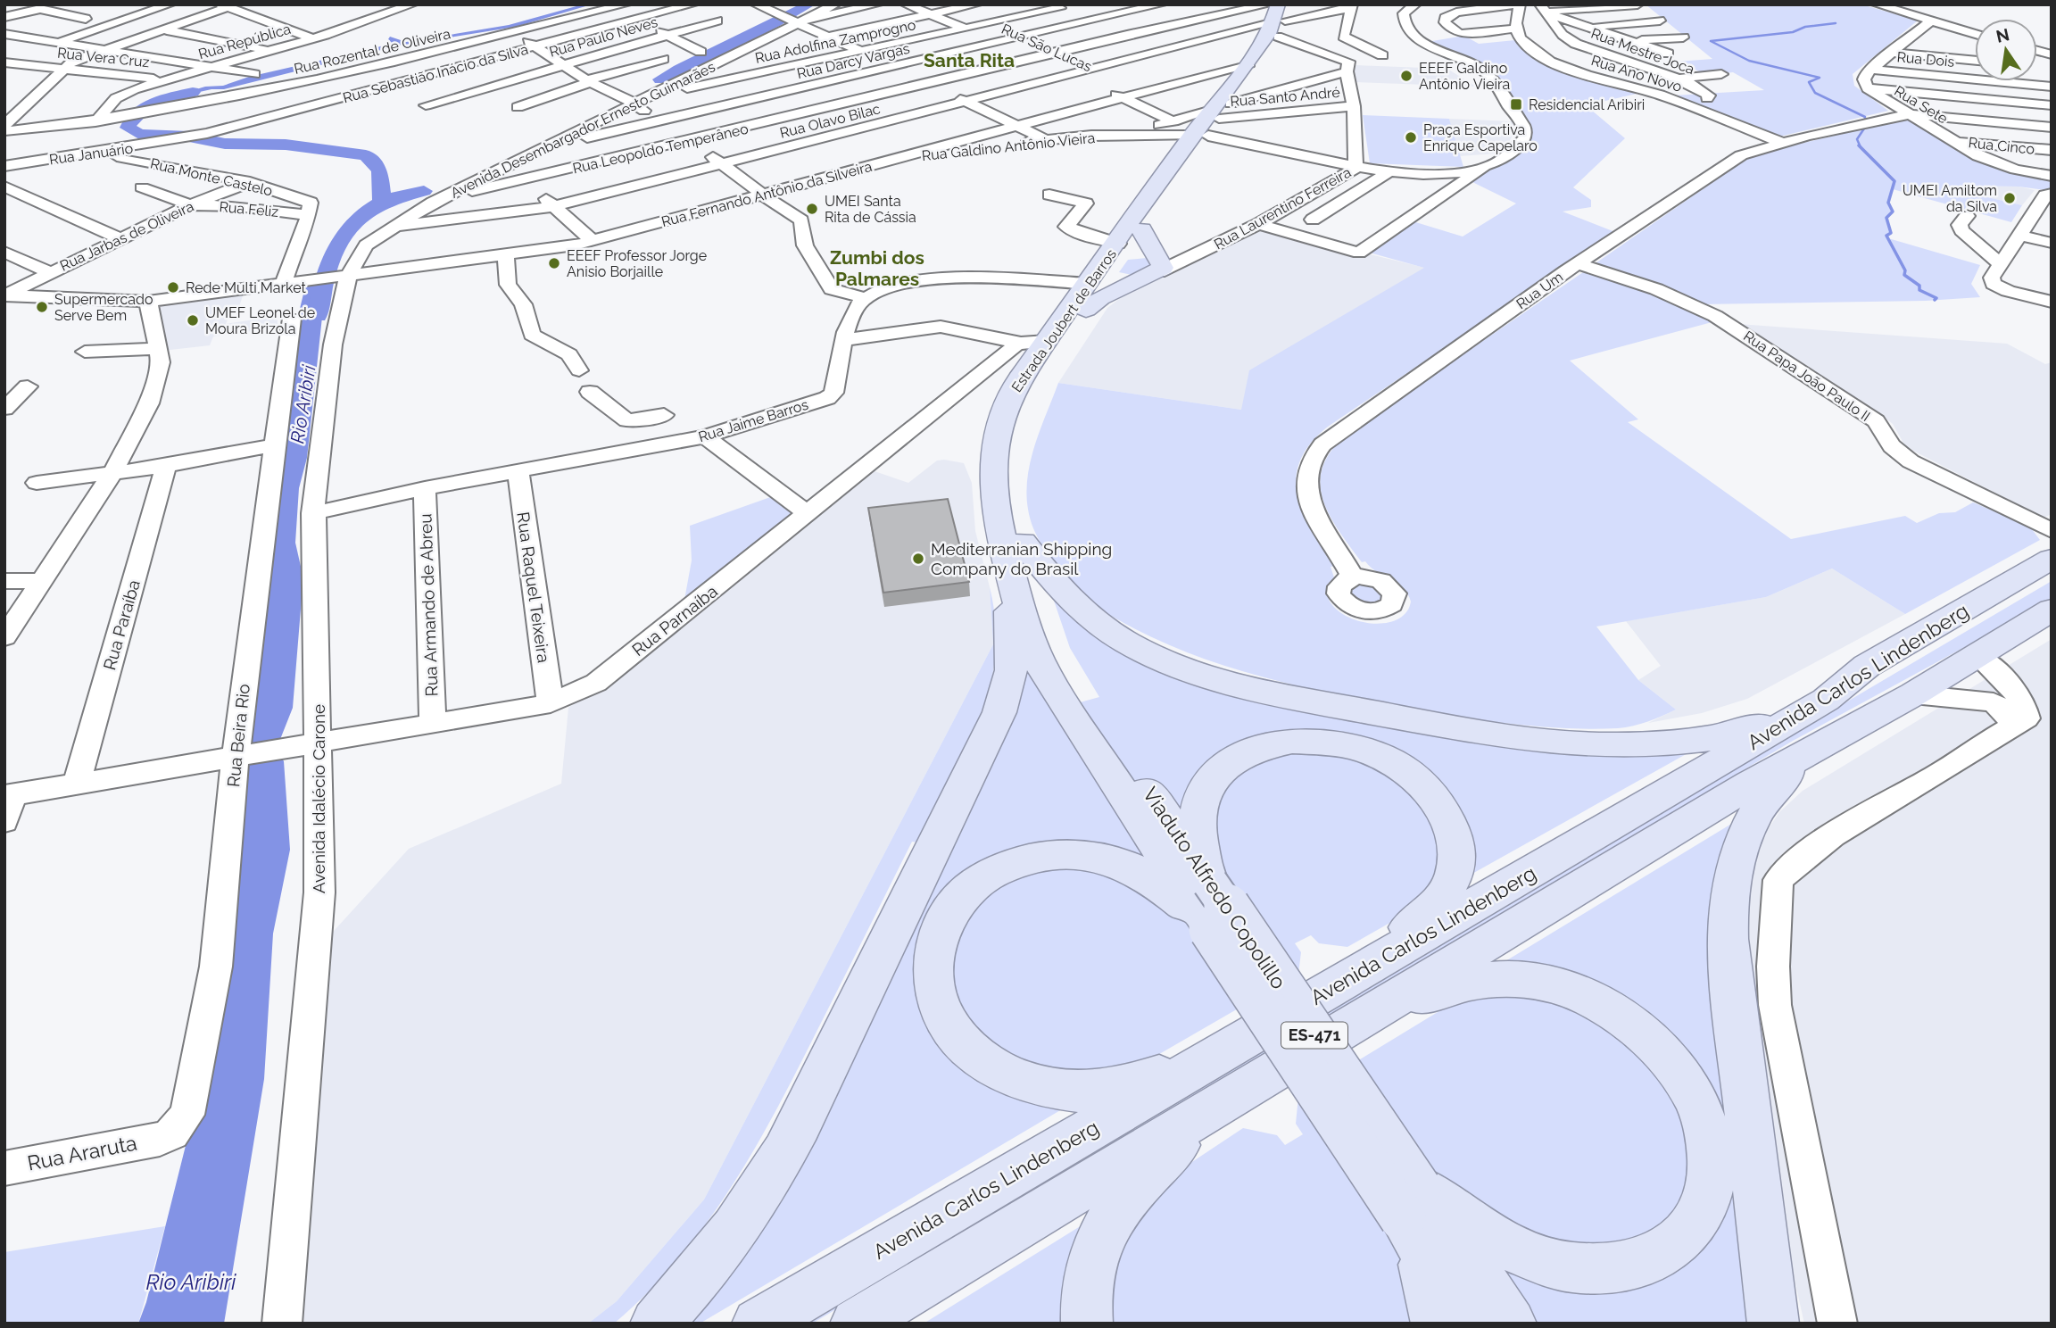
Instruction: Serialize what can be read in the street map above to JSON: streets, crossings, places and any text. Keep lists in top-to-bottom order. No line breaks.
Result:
{"streets":{"main road":["Estrada Joubert de Barros","Avenida Carlos Lindenberg","Viaduto Alfredo Copolillo","ES-471"],"street":["Rua Paulo Neves","Rua República","Rua Adolfina Zamprogno","Rua São Lucas","Rua Rozental de Oliveira","Rua Mestre Joca","Rua Vera Cruz","Rua Dois","Rua Darcy Vargas","Rua Sebastião Inácio da Silva","Rua Ano Novo","Rua Santo André","Rua Sete","Rua Olavo Bilac","Avenida Desembargador Ernesto Guimarães","Rua Cinco","Rua Galdino Antônio Vieira","Rua Leopoldo Temperâneo","Rua Januário","Rua Monte Castelo","Rua Fernando Antônio da Silveira","Rua Laurentino Ferreira","Rua Feliz","Rua Jarbas de Oliveira","Rua Um","Rua Papa João Paulo II","Rua Jaime Barros","Rua Raquel Teixeira","Rua Armando de Abreu","Rua Parnaíba","Rua Paraíba","Rua Beira Rio","Avenida Idalécio Carone","Rua Araruta"]},"crossings":[["Rua República","Rua Rozental de Oliveira"],["Rua República","Rua Vera Cruz"],["Rua Adolfina Zamprogno","Rua São Lucas"],["Rua Adolfina Zamprogno","Avenida Desembargador Ernesto Guimarães"],["Rua São Lucas","Rua Darcy Vargas"],["Rua São Lucas","Rua Santo André"],["Rua São Lucas","Rua Olavo Bilac"],["Rua São Lucas","Rua Leopoldo Temperâneo"],["Rua São Lucas","Rua Fernando Antônio da Silveira"],["Rua Dois","Rua Sete"],["Rua Darcy Vargas","Avenida Desembargador Ernesto Guimarães"],["Rua Sebastião Inácio da Silva","Rua Januário"],["Rua Ano Novo","Rua Um"],["Rua Santo André","Rua Galdino Antônio Vieira"],["Rua Santo André","Rua Laurentino Ferreira"],["Rua Santo André","Estrada Joubert de Barros"],["Rua Sete","Rua Cinco"],["Rua Sete","Rua Um"],["Rua Olavo Bilac","Avenida Desembargador Ernesto Guimarães"],["Rua Olavo Bilac","Estrada Joubert de Barros"],["Avenida Desembargador Ernesto Guimarães","Rua Leopoldo Temperâneo"],["Avenida Desembargador Ernesto Guimarães","Rua Fernando Antônio da Silveira"],["Avenida Desembargador Ernesto Guimarães","Avenida Idalécio Carone"],["Rua Galdino Antônio Vieira","Rua Fernando Antônio da Silveira"],["Rua Galdino Antônio Vieira","Rua Laurentino Ferreira"],["Rua Galdino Antônio Vieira","Estrada Joubert de Barros"],["Rua Januário","Rua Monte Castelo"],["Rua Monte Castelo","Rua Feliz"],["Rua Monte Castelo","Rua Jarbas de Oliveira"],["Rua Fernando Antônio da Silveira","Rua Jarbas de Oliveira"],["Rua Fernando Antônio da Silveira","Estrada Joubert de Barros"],["Rua Fernando Antônio da Silveira","Avenida Idalécio Carone"],["Rua Feliz","Rua Jarbas de Oliveira"],["Rua Um","Rua Papa João Paulo II"],["Estrada Joubert de Barros","Viaduto Alfredo Copolillo"],["Rua Jaime Barros","Rua Raquel Teixeira"],["Rua Jaime Barros","Rua Armando de Abreu"],["Rua Jaime Barros","Avenida Idalécio Carone"],["Rua Raquel Teixeira","Rua Parnaíba"],["Rua Armando de Abreu","Rua Parnaíba"],["Rua Parnaíba","Rua Beira Rio"],["Rua Parnaíba","Avenida Idalécio Carone"],["Rua Beira Rio","Rua Araruta"]],"districts":["Santa Rita","Zumbi dos Palmares"],"water":["Rio Aribiri"],"places":{"other":["EEEF Galdino Antônio Vieira","Praça Esportiva Enrique Capelaro","UMEI Amiltom da Silva","UMEI Santa Rita de Cássia","EEEF Professor Jorge Anisio Borjaille","Rede Multi Market","Supermercado Serve Bem","UMEF Leonel de Moura Brizola","Mediterranian Shipping Company do Brasil"],"transit":["Residencial Aribiri"]},"north":"top"}
